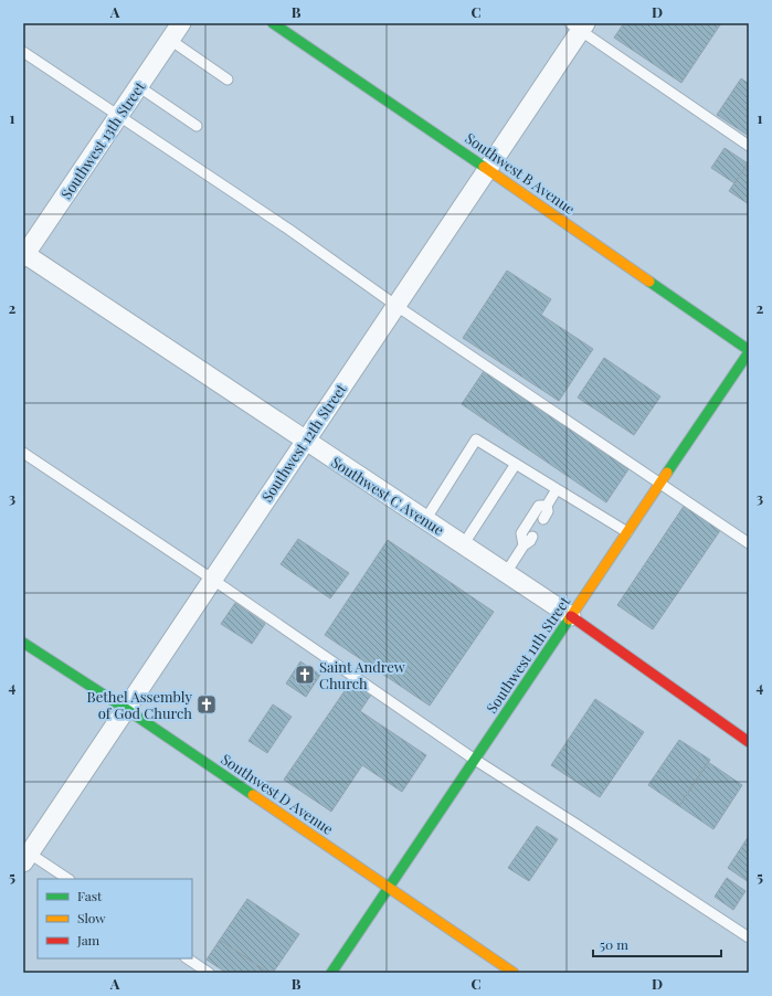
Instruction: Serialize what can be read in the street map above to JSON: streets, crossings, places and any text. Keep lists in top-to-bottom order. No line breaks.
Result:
{"streets":{"street":["Southwest 13th Street","Southwest B Avenue","Southwest 12th Street","Southwest C Avenue","Southwest 11th Street","Southwest D Avenue"]},"crossings":[["Southwest 13th Street","Southwest C Avenue"],["Southwest B Avenue","Southwest 12th Street"],["Southwest B Avenue","Southwest 11th Street"],["Southwest 12th Street","Southwest C Avenue"],["Southwest 12th Street","Southwest D Avenue"],["Southwest C Avenue","Southwest 11th Street"],["Southwest 11th Street","Southwest D Avenue"]],"places":{"church":["Saint Andrew Church","Bethel Assembly of God Church"]},"legend":["Fast","Slow","Jam"],"scale_bar":"50 m","grid":{"columns":["A","B","C","D"],"rows":["1","2","3","4","5"]}}
